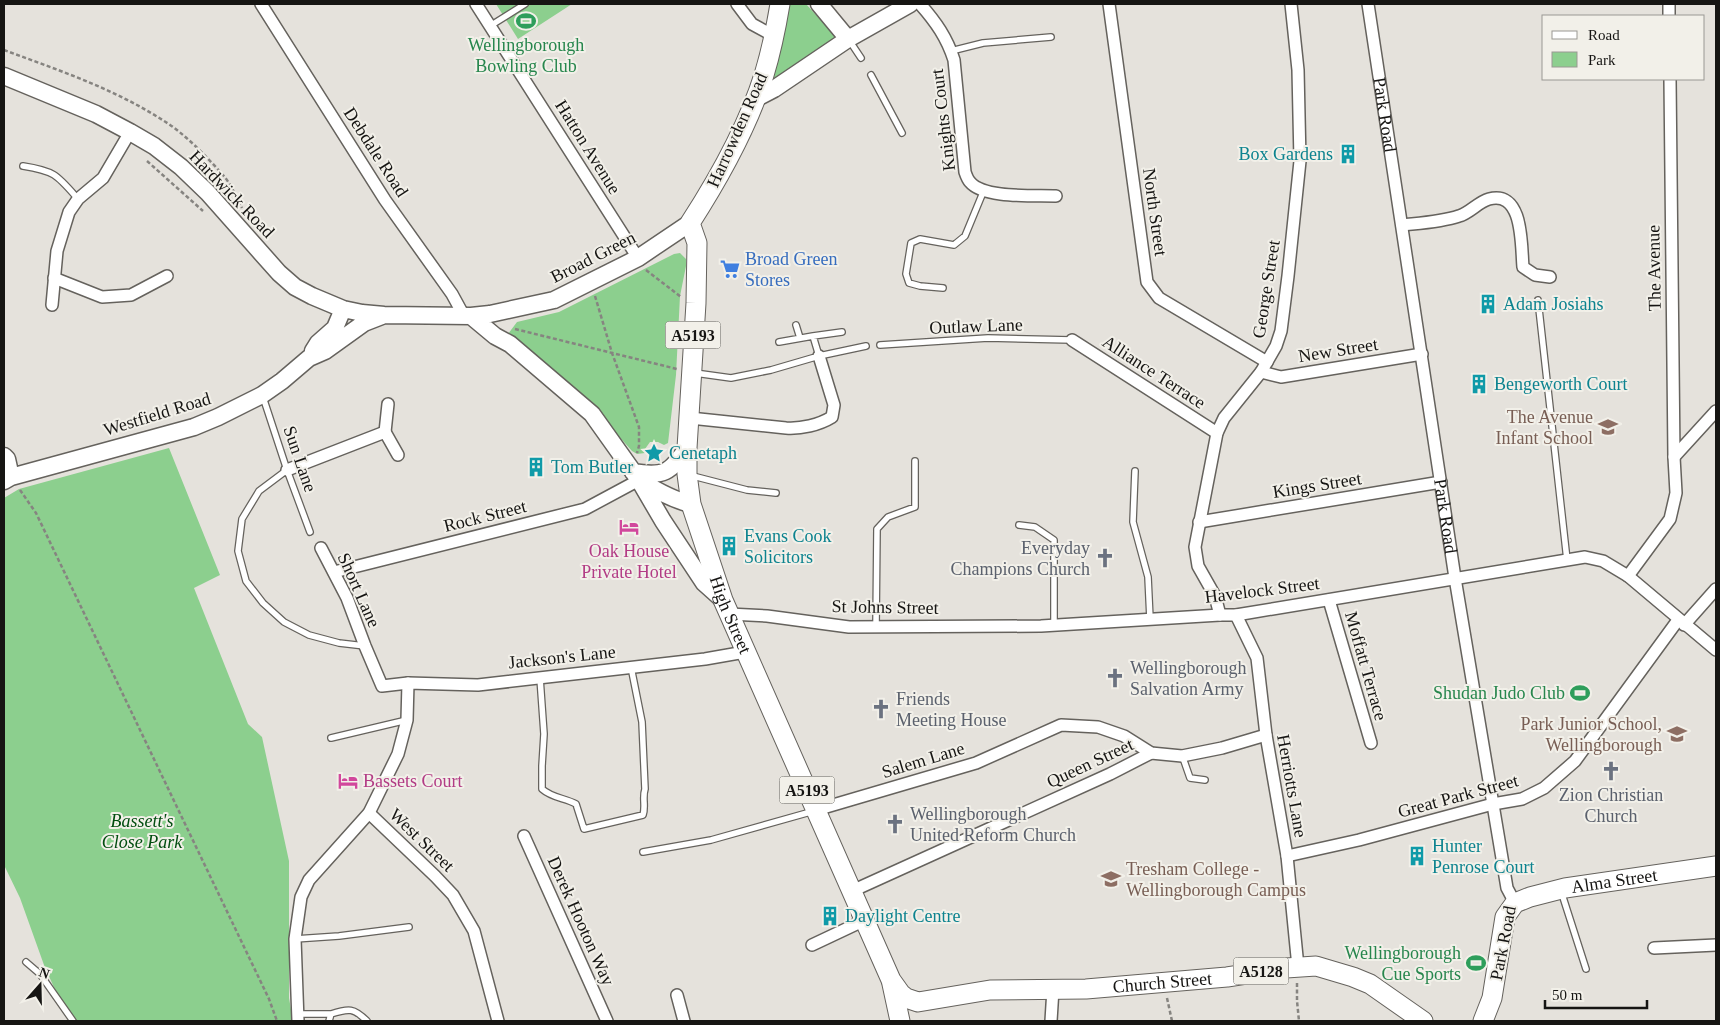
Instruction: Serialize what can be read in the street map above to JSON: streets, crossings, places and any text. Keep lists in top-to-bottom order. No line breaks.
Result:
{"streets":{"main road":["Park Road","Harrowden Road","A5193","High Street","Alma Street","A5128","Church Street"],"street":["Knights Court","Hatton Avenue","Debdale Road","Hardwick Road","North Street","Broad Green","The Avenue","George Street","New Street","Alliance Terrace","Westfield Road","Kings Street","Rock Street","Short Lane","Havelock Street","St Johns Street","Jackson's Lane","Moffatt Terrace","Salem Lane","Queen Street","Herriotts Lane","Great Park Street","West Street","Derek Hooton Way"],"lane":["Outlaw Lane","Sun Lane"]},"crossings":[["Park Road","New Street"],["Park Road","Kings Street"],["Park Road","Havelock Street"],["Park Road","Great Park Street"],["Park Road","Alma Street"],["Harrowden Road","Broad Green"],["Harrowden Road","High Street"],["Hatton Avenue","Broad Green"],["Debdale Road","Broad Green"],["Hardwick Road","Broad Green"],["Hardwick Road","Westfield Road"],["North Street","George Street"],["North Street","New Street"],["Broad Green","Westfield Road"],["Broad Green","High Street"],["The Avenue","Havelock Street"],["George Street","New Street"],["George Street","Alliance Terrace"],["George Street","Kings Street"],["George Street","Havelock Street"],["Outlaw Lane","Alliance Terrace"],["Westfield Road","Sun Lane"],["Rock Street","Short Lane"],["Short Lane","Jackson's Lane"],["Havelock Street","St Johns Street"],["Havelock Street","Moffatt Terrace"],["Havelock Street","Herriotts Lane"],["Havelock Street","Great Park Street"],["St Johns Street","High Street"],["High Street","Jackson's Lane"],["High Street","Salem Lane"],["High Street","Queen Street"],["High Street","Church Street"],["Jackson's Lane","West Street"],["Salem Lane","Queen Street"],["Salem Lane","Herriotts Lane"],["Herriotts Lane","Great Park Street"],["Herriotts Lane","Church Street"]],"parks":["Bassett's Close Park"],"places":{"sports":["Wellingborough Bowling Club","Shudan Judo Club","Wellingborough Cue Sports"],"building":["Box Gardens","Adam Josiahs","Bengeworth Court","Tom Butler","Evans Cook Solicitors","Hunter Penrose Court","Daylight Centre"],"supermarket":["Broad Green Stores"],"school or university":["The Avenue Infant School","Park Junior School, Wellingborough","Tresham College - Wellingborough Campus"],"place":["Cenetaph"],"hotel":["Oak House Private Hotel","Bassets Court"],"church":["Everyday Champions Church","Wellingborough Salvation Army","Friends Meeting House","Zion Christian Church","Wellingborough United Reform Church"]},"legend":["Road","Park"],"scale_bar":"50 m","north":"top"}
